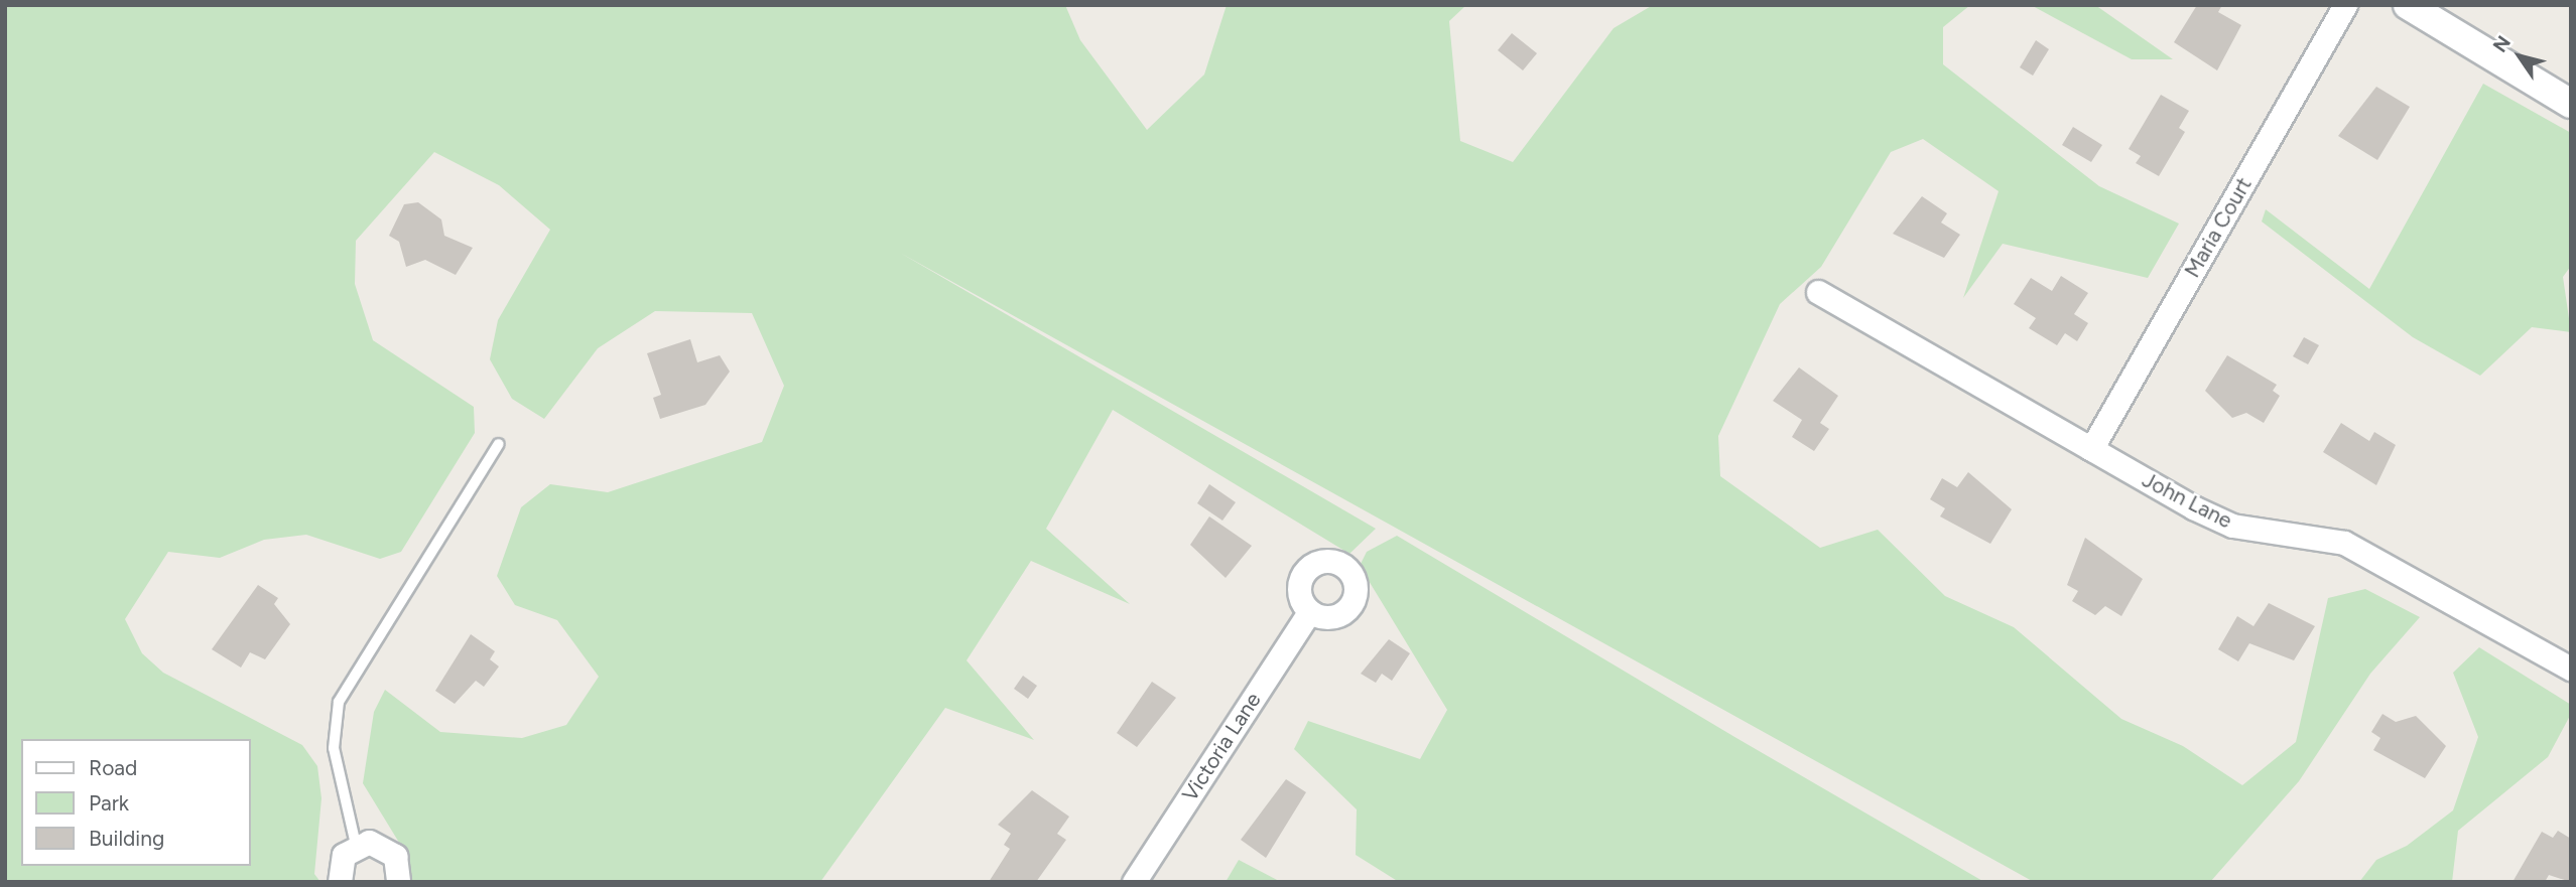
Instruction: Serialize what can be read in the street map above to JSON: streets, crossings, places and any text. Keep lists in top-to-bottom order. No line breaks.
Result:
{"streets":{"street":["Maria Court","John Lane","Victoria Lane"]},"crossings":[["Maria Court","John Lane"]],"legend":["Road","Park","Building"],"north":"top left"}
